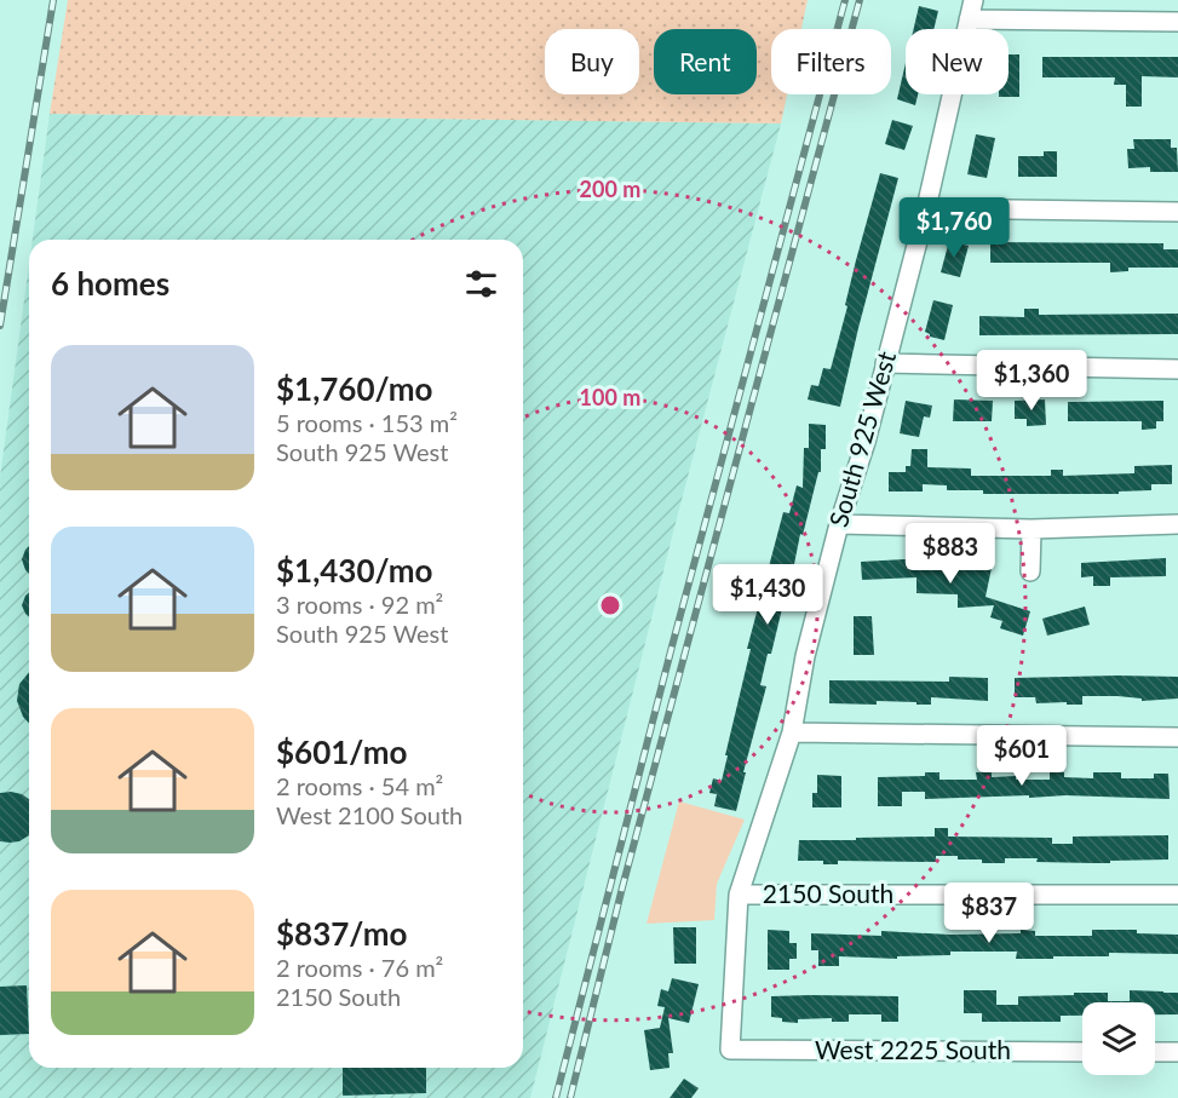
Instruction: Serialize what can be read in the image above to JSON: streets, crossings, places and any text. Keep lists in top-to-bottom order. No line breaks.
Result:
{"streets":{"street":["South 925 West","2150 South","West 2225 South"]},"crossings":[["South 925 West","2150 South"],["South 925 West","West 2225 South"]],"page":{"chip":["Buy","Rent","Filters","New"],"price":["$1,760","$1,360","$883","$1,430","$601","$837"],"heading":"6 homes","list":[{"name":"$1,760/mo","note":"5 rooms · 153 m² · South 925 West"},{"name":"$1,430/mo","note":"3 rooms · 92 m² · South 925 West"},{"name":"$601/mo","note":"2 rooms · 54 m² · West 2100 South"},{"name":"$837/mo","note":"2 rooms · 76 m² · 2150 South"}]},"rings":["200 m","100 m"]}
